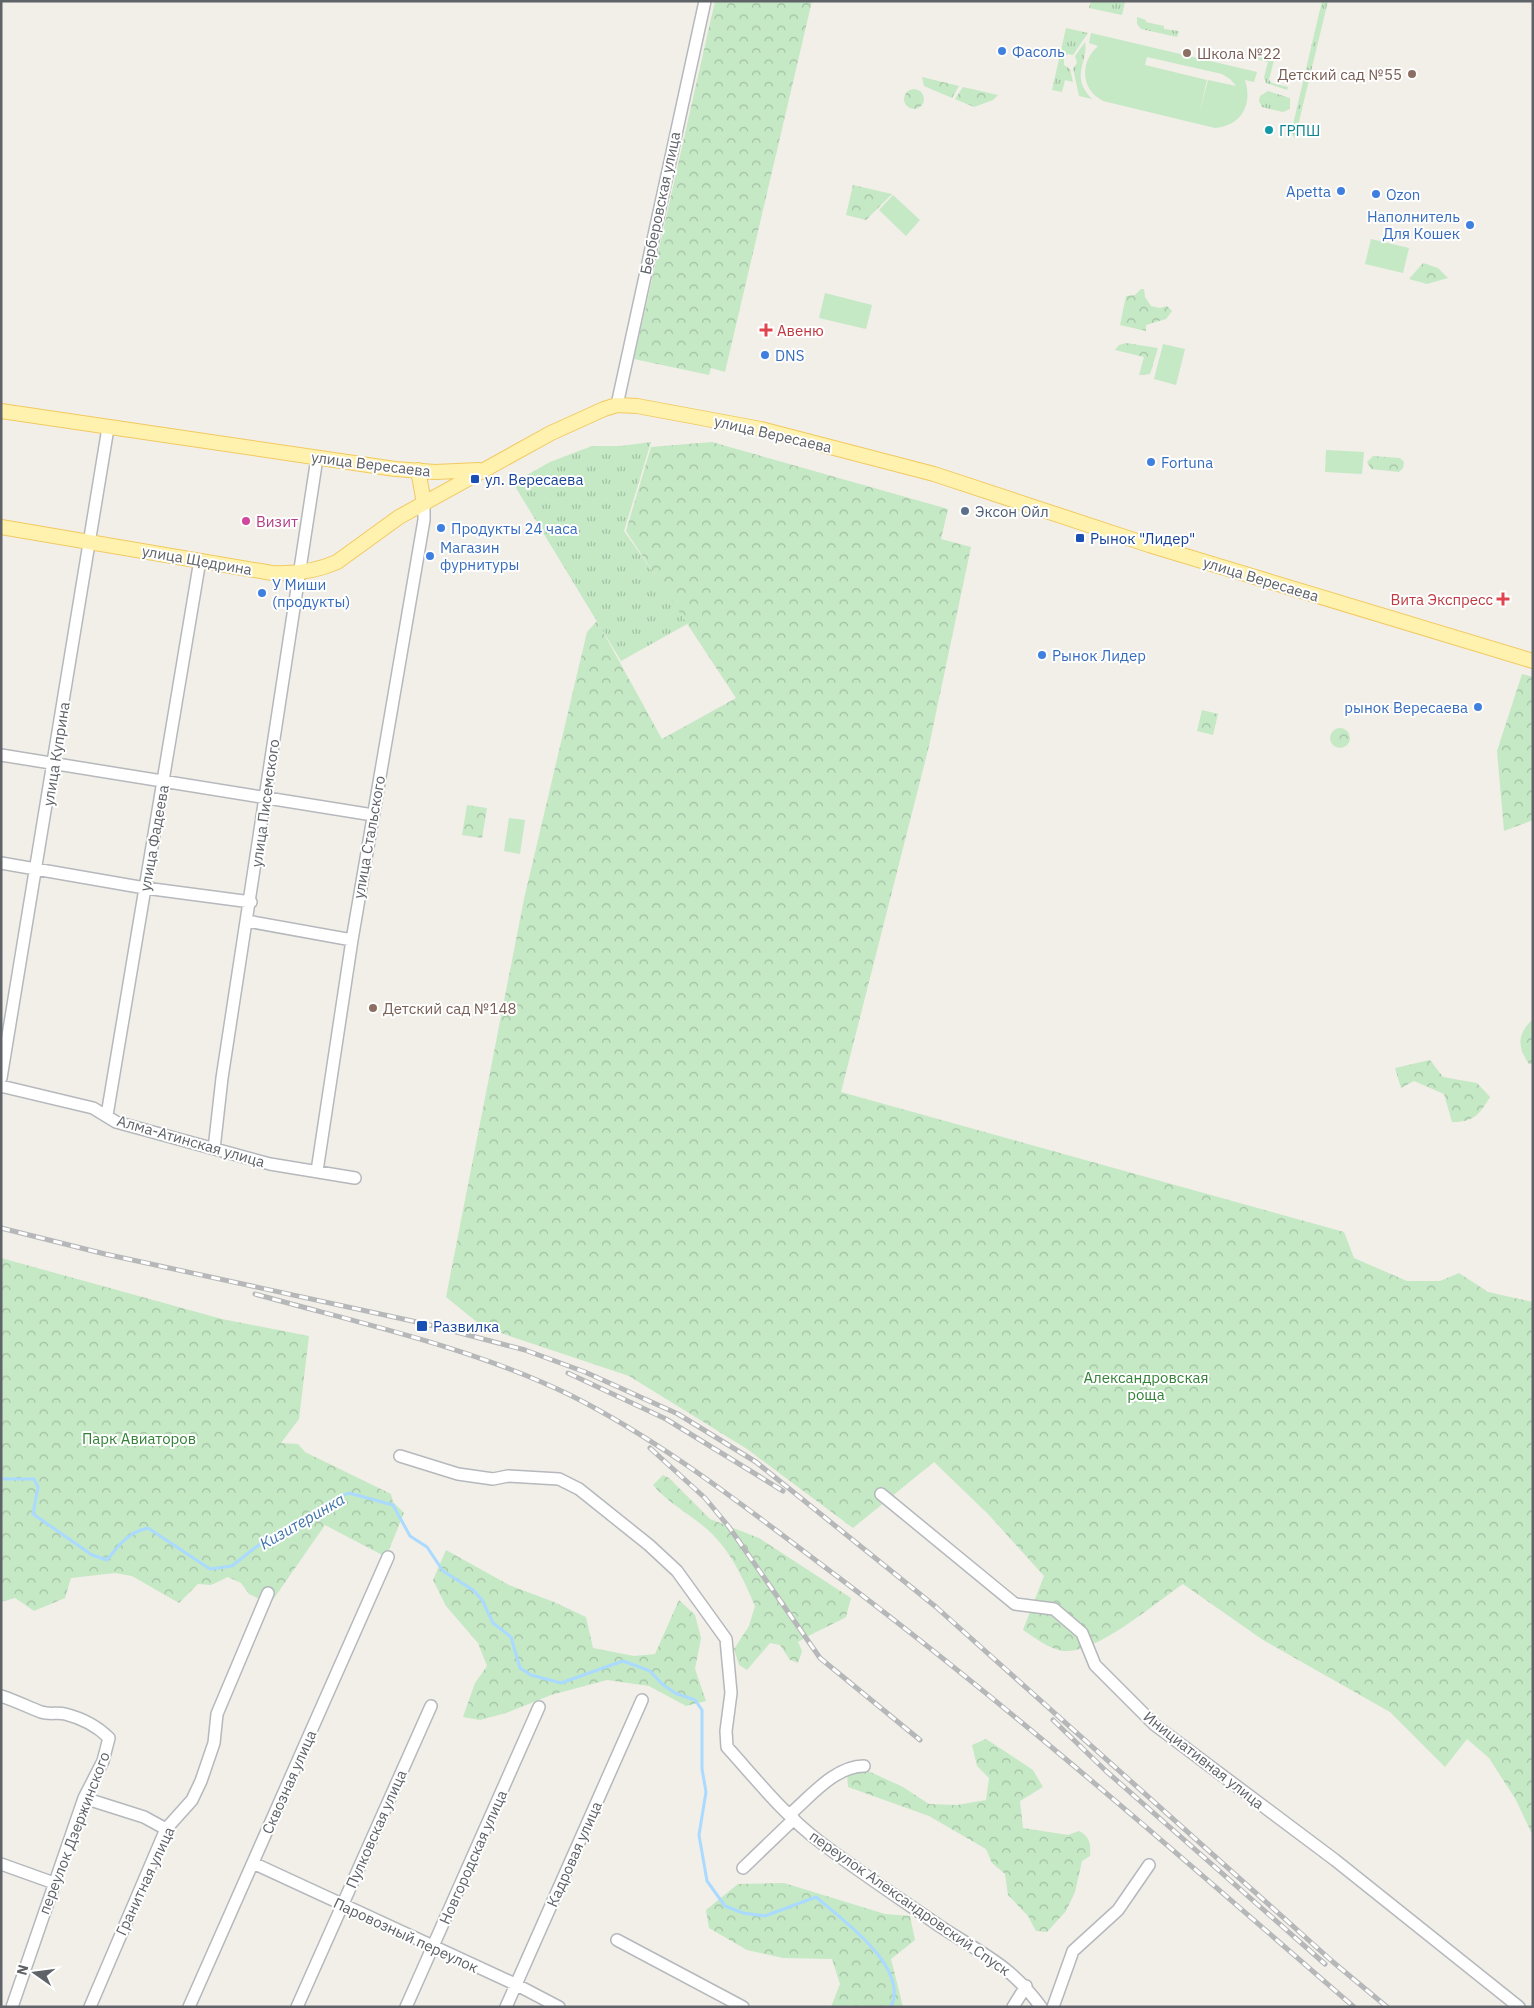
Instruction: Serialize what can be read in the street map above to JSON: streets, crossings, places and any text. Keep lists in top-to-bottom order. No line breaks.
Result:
{"streets":{"main road":["улица Вересаева","улица Щедрина"],"street":["Берберовская улица","улица Куприна","улица Писемского","улица Стальского","улица Фадеева","Алма-Атинская улица","Инициативная улица","Сквозная улица","Пулковская улица","переулок Дзержинского","Кадровая улица","Новгородская улица","Гранитная улица","переулок Александровский Спуск","Паровозный переулок"]},"crossings":[["Берберовская улица","улица Вересаева"],["улица Вересаева","улица Щедрина"],["улица Вересаева","улица Куприна"],["улица Вересаева","улица Писемского"],["улица Щедрина","улица Куприна"],["улица Щедрина","улица Писемского"],["улица Щедрина","улица Стальского"],["улица Щедрина","улица Фадеева"],["улица Писемского","Алма-Атинская улица"],["улица Стальского","Алма-Атинская улица"],["улица Фадеева","Алма-Атинская улица"],["Сквозная улица","Паровозный переулок"],["Пулковская улица","Паровозный переулок"],["Кадровая улица","Паровозный переулок"],["Новгородская улица","Паровозный переулок"]],"water":["Кизитеринка"],"parks":["Александровская роща","Парк Авиаторов"],"places":{"other":["Фасоль","Школа №22","Детский сад №55","ГРПШ","Apetta","Ozon","Наполнитель Для Кошек","DNS","Fortuna","Эксон Ойл","Визит","Продукты 24 часа","Магазин фурнитуры","У Миши (продукты)","Рынок Лидер","рынок Вересаева","Детский сад №148"],"health":["Авеню","Вита Экспресс"],"transit":["ул. Вересаева","Рынок \"Лидер\"","Развилка"]},"north":"left"}
